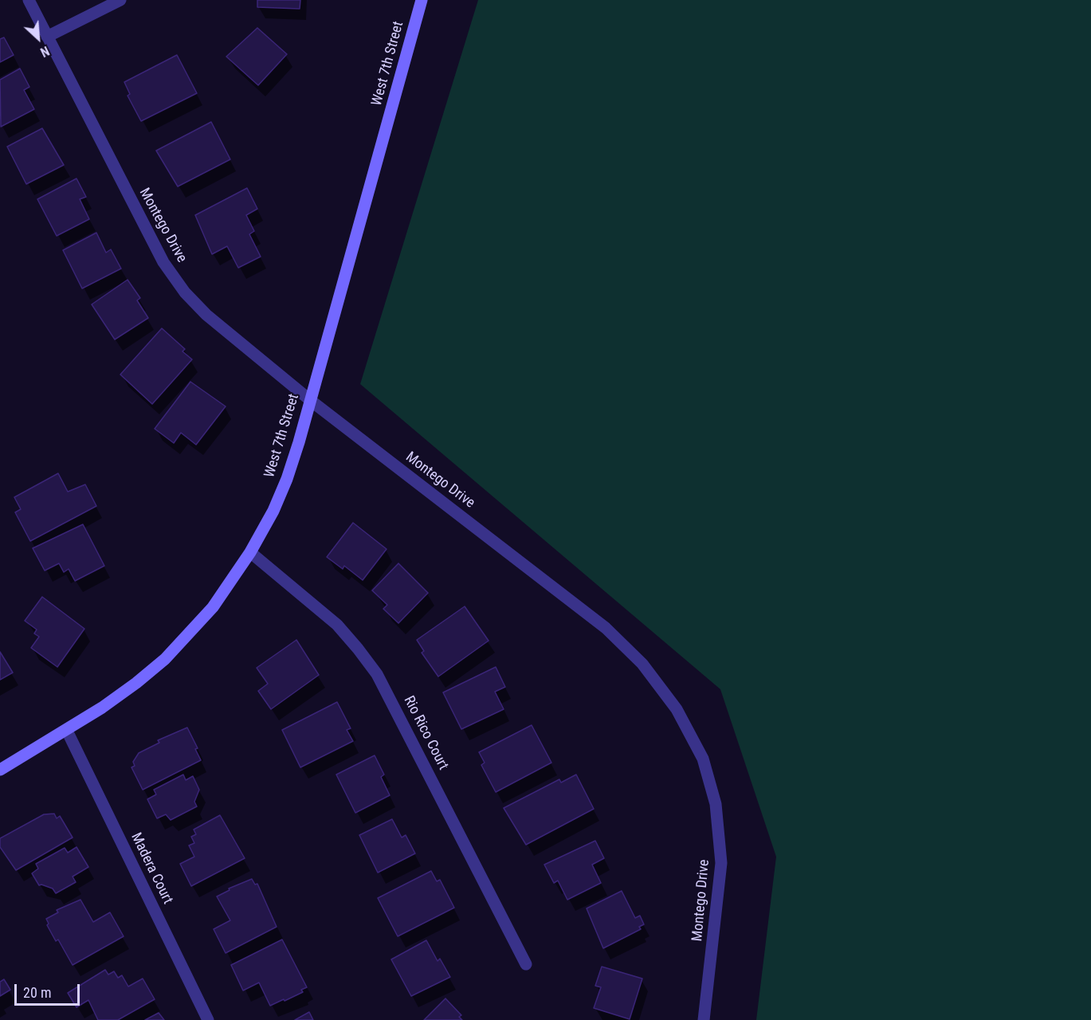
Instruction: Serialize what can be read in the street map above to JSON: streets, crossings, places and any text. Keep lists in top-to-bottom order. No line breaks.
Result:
{"streets":{"main road":["West 7th Street"],"street":["Montego Drive","Rio Rico Court","Madera Court"]},"crossings":[["West 7th Street","Montego Drive"],["West 7th Street","Rio Rico Court"],["West 7th Street","Madera Court"]],"scale_bar":"20 m","north":"bottom right"}
